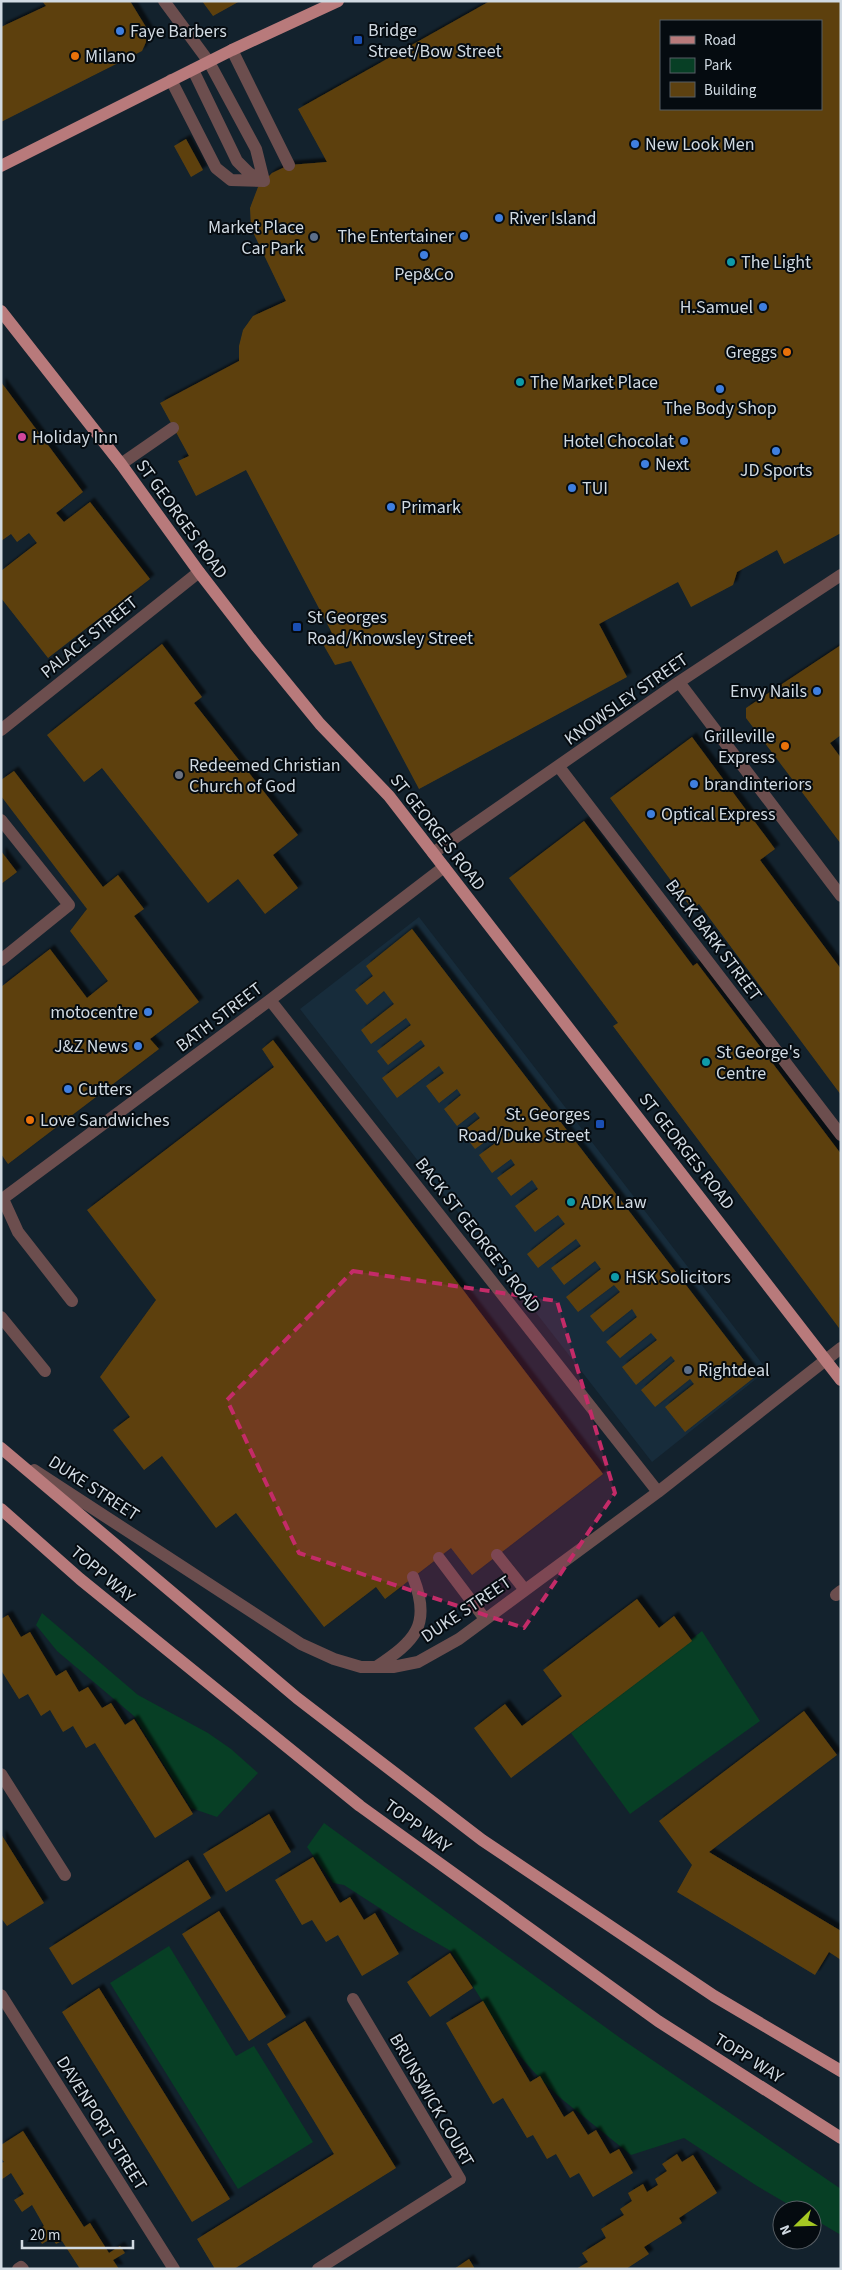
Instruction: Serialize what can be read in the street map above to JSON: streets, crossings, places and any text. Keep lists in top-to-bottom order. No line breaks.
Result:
{"streets":{"main road":["ST GEORGES ROAD","TOPP WAY"],"street":["PALACE STREET","KNOWSLEY STREET","BACK BARK STREET","BATH STREET","BACK ST GEORGE'S ROAD","DUKE STREET","BRUNSWICK COURT","DAVENPORT STREET"]},"crossings":[["ST GEORGES ROAD","PALACE STREET"],["ST GEORGES ROAD","KNOWSLEY STREET"],["ST GEORGES ROAD","BATH STREET"],["ST GEORGES ROAD","DUKE STREET"],["KNOWSLEY STREET","BACK BARK STREET"],["BATH STREET","BACK ST GEORGE'S ROAD"],["BACK ST GEORGE'S ROAD","DUKE STREET"],["DUKE STREET","TOPP WAY"]],"places":{"other":["Faye Barbers","Milano","New Look Men","River Island","The Entertainer","Market Place Car Park","Pep&Co","The Light","H.Samuel","Greggs","The Market Place","The Body Shop","Holiday Inn","Hotel Chocolat","JD Sports","Next","TUI","Primark","Envy Nails","Grilleville Express","Redeemed Christian Church of God","brandinteriors","Optical Express","motocentre","J&Z News","St George's Centre","Cutters","Love Sandwiches","ADK Law","HSK Solicitors","Rightdeal"],"transit":["Bridge Street/Bow Street","St Georges Road/Knowsley Street","St. Georges Road/Duke Street"]},"legend":["Road","Park","Building"],"scale_bar":"20 m","north":"bottom left"}
